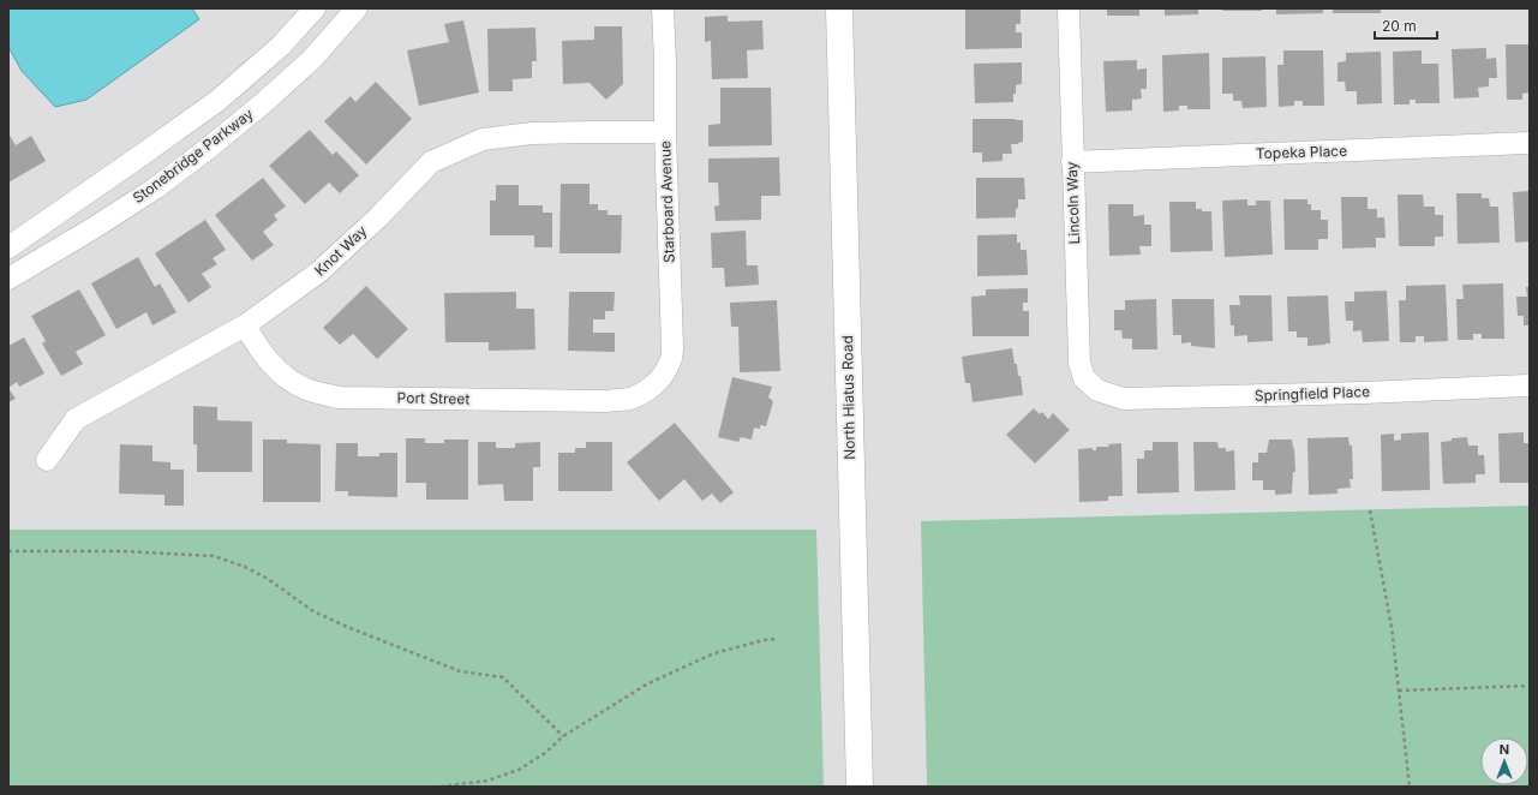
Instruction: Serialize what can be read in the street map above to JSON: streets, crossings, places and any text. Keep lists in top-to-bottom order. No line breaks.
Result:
{"streets":{"street":["Topeka Place","Stonebridge Parkway","Starboard Avenue","Lincoln Way","Knot Way","Springfield Place","North Hiatus Road","Port Street"]},"crossings":[["Topeka Place","Lincoln Way"],["Starboard Avenue","Knot Way"],["Starboard Avenue","Port Street"],["Lincoln Way","Springfield Place"],["Knot Way","Port Street"]],"scale_bar":"20 m","north":"top"}
